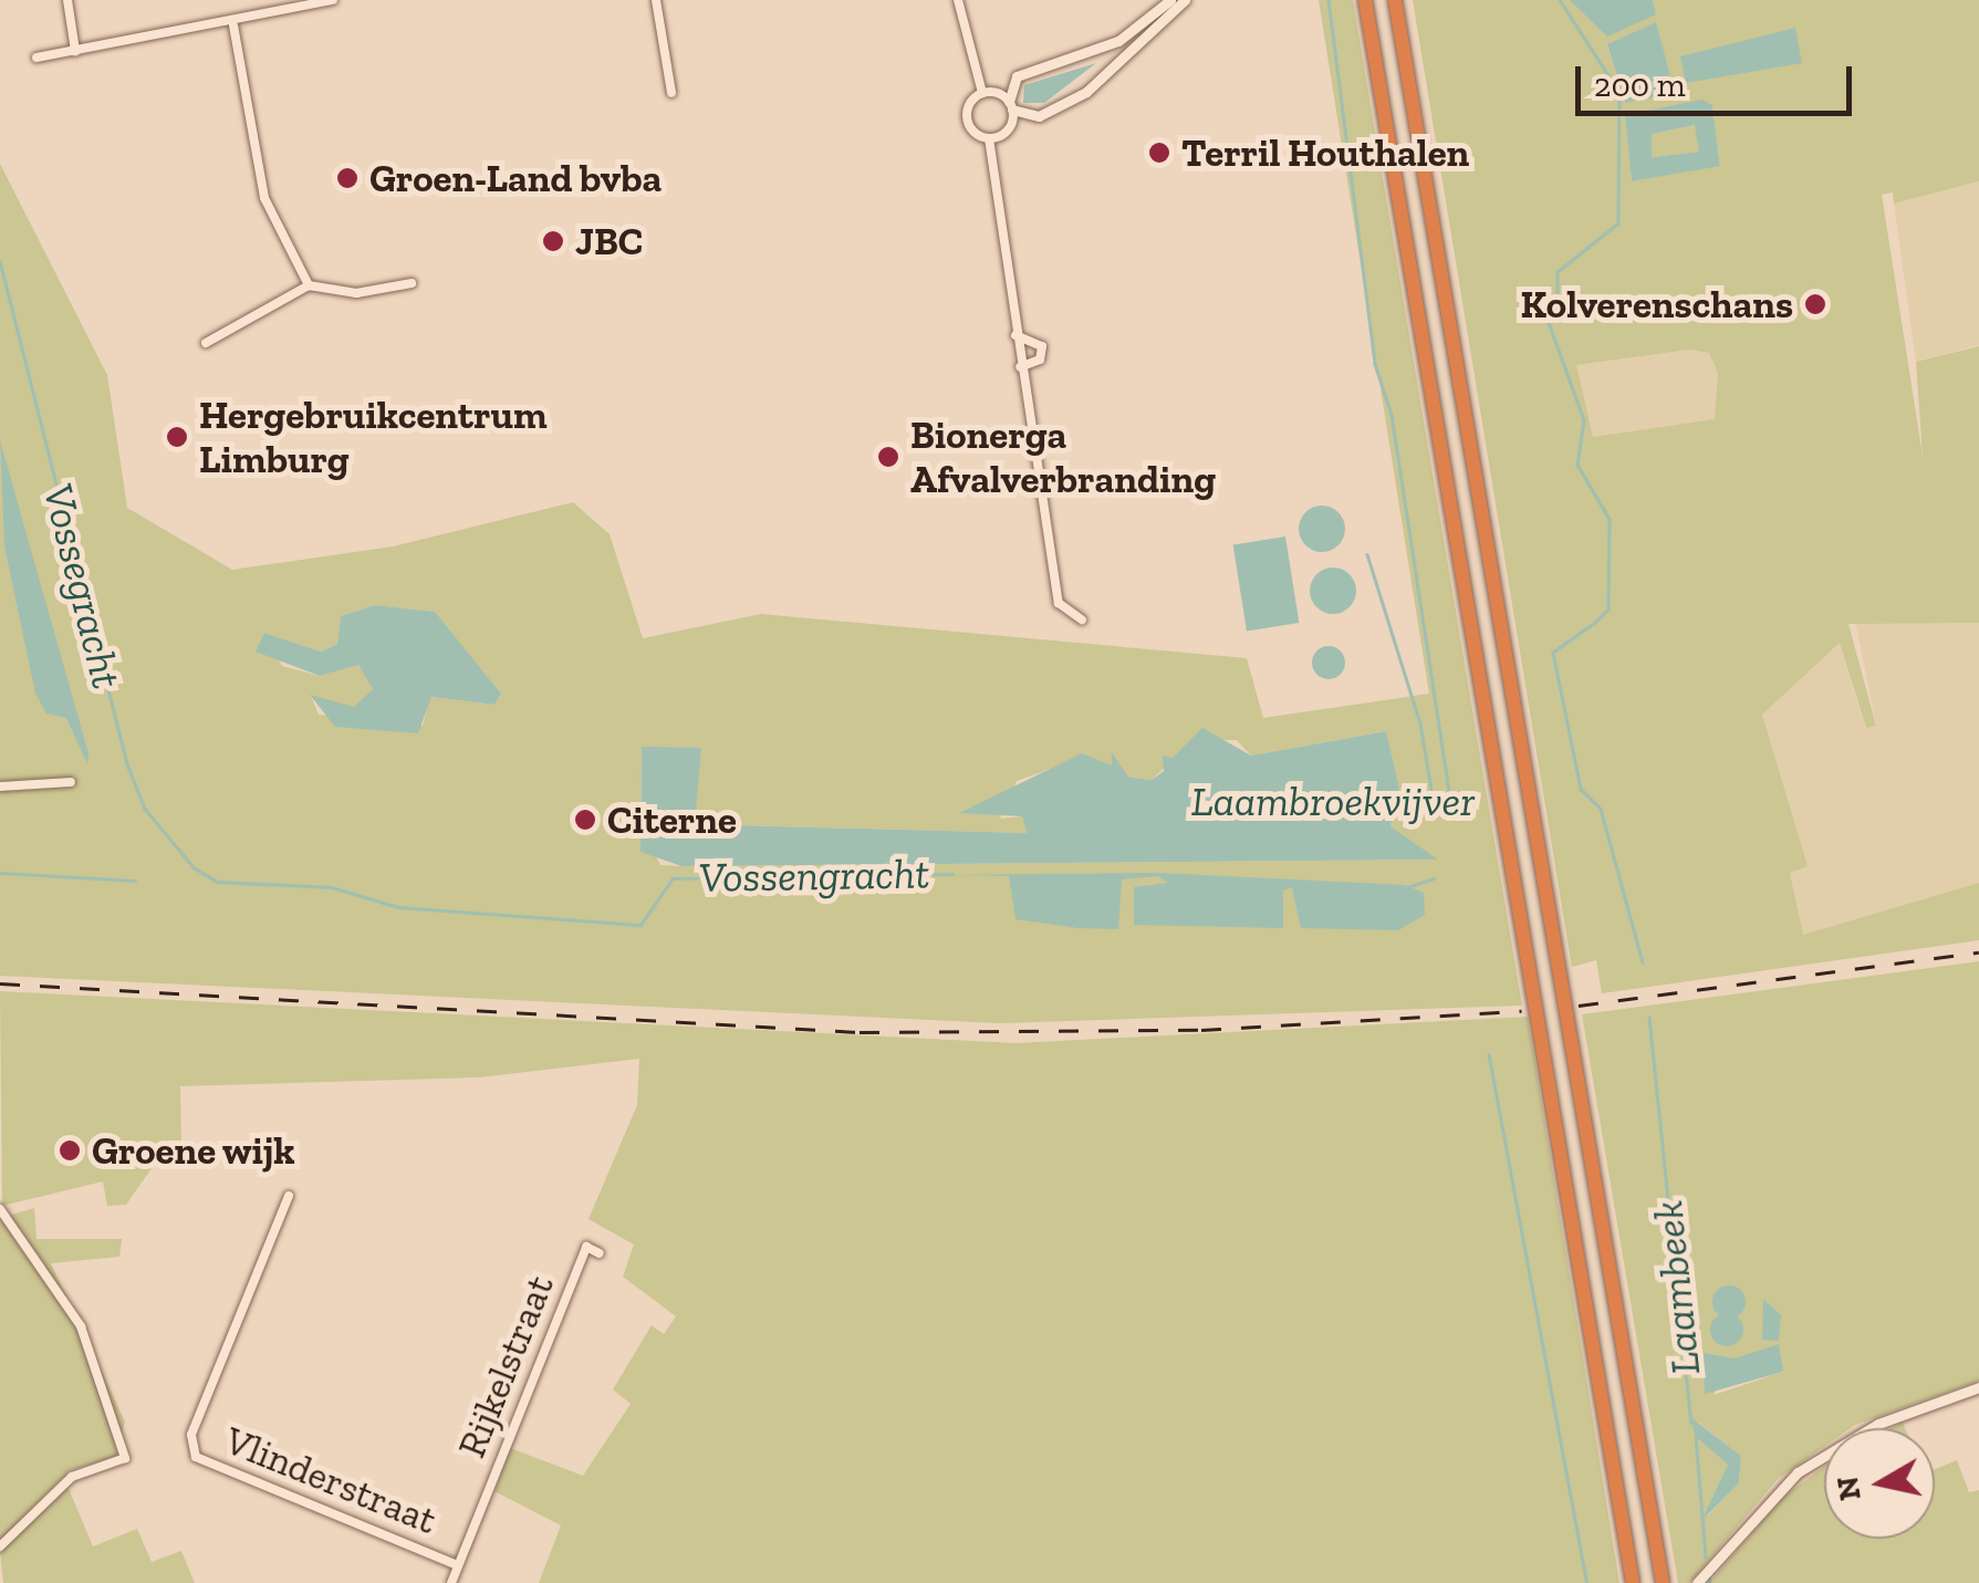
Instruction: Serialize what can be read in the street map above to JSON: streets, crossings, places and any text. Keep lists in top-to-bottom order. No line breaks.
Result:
{"streets":{"street":["Rijkelstraat","Vlinderstraat"]},"crossings":[["Rijkelstraat","Vlinderstraat"]],"water":["Vossegracht","Laambroekvijver","Vossengracht","Laambeek"],"places":["Terril Houthalen","Groen-Land bvba","JBC","Kolverenschans","Hergebruikcentrum Limburg","Bionerga Afvalverbranding","Citerne","Groene wijk"],"scale_bar":"200 m","north":"left"}
